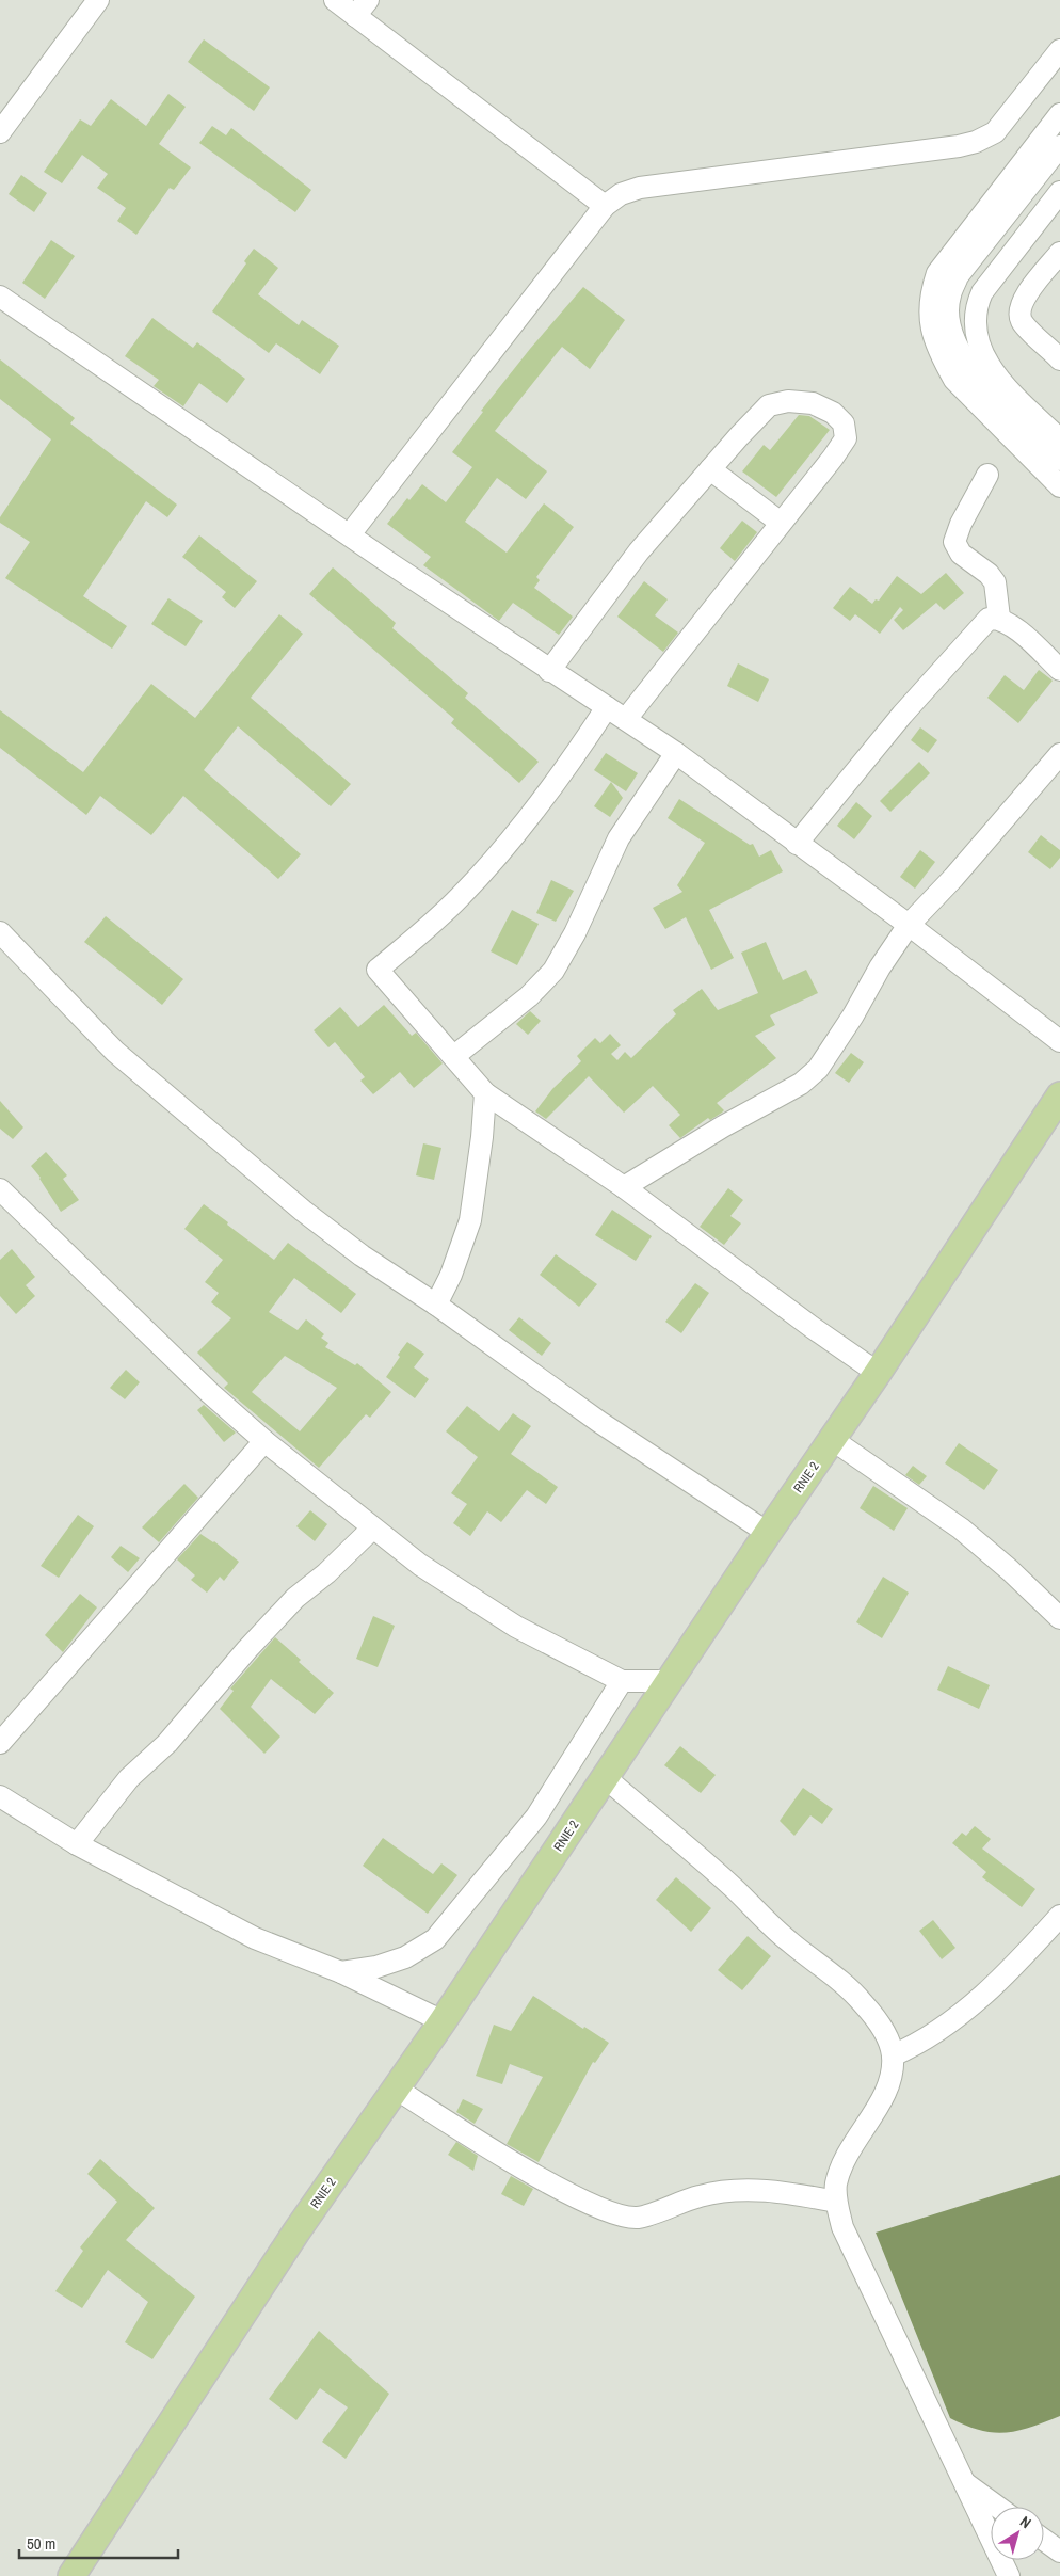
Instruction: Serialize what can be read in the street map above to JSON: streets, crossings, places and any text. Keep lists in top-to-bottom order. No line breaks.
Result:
{"streets":{"main road":["RNIE 2"]},"scale_bar":"50 m","north":"top right"}
